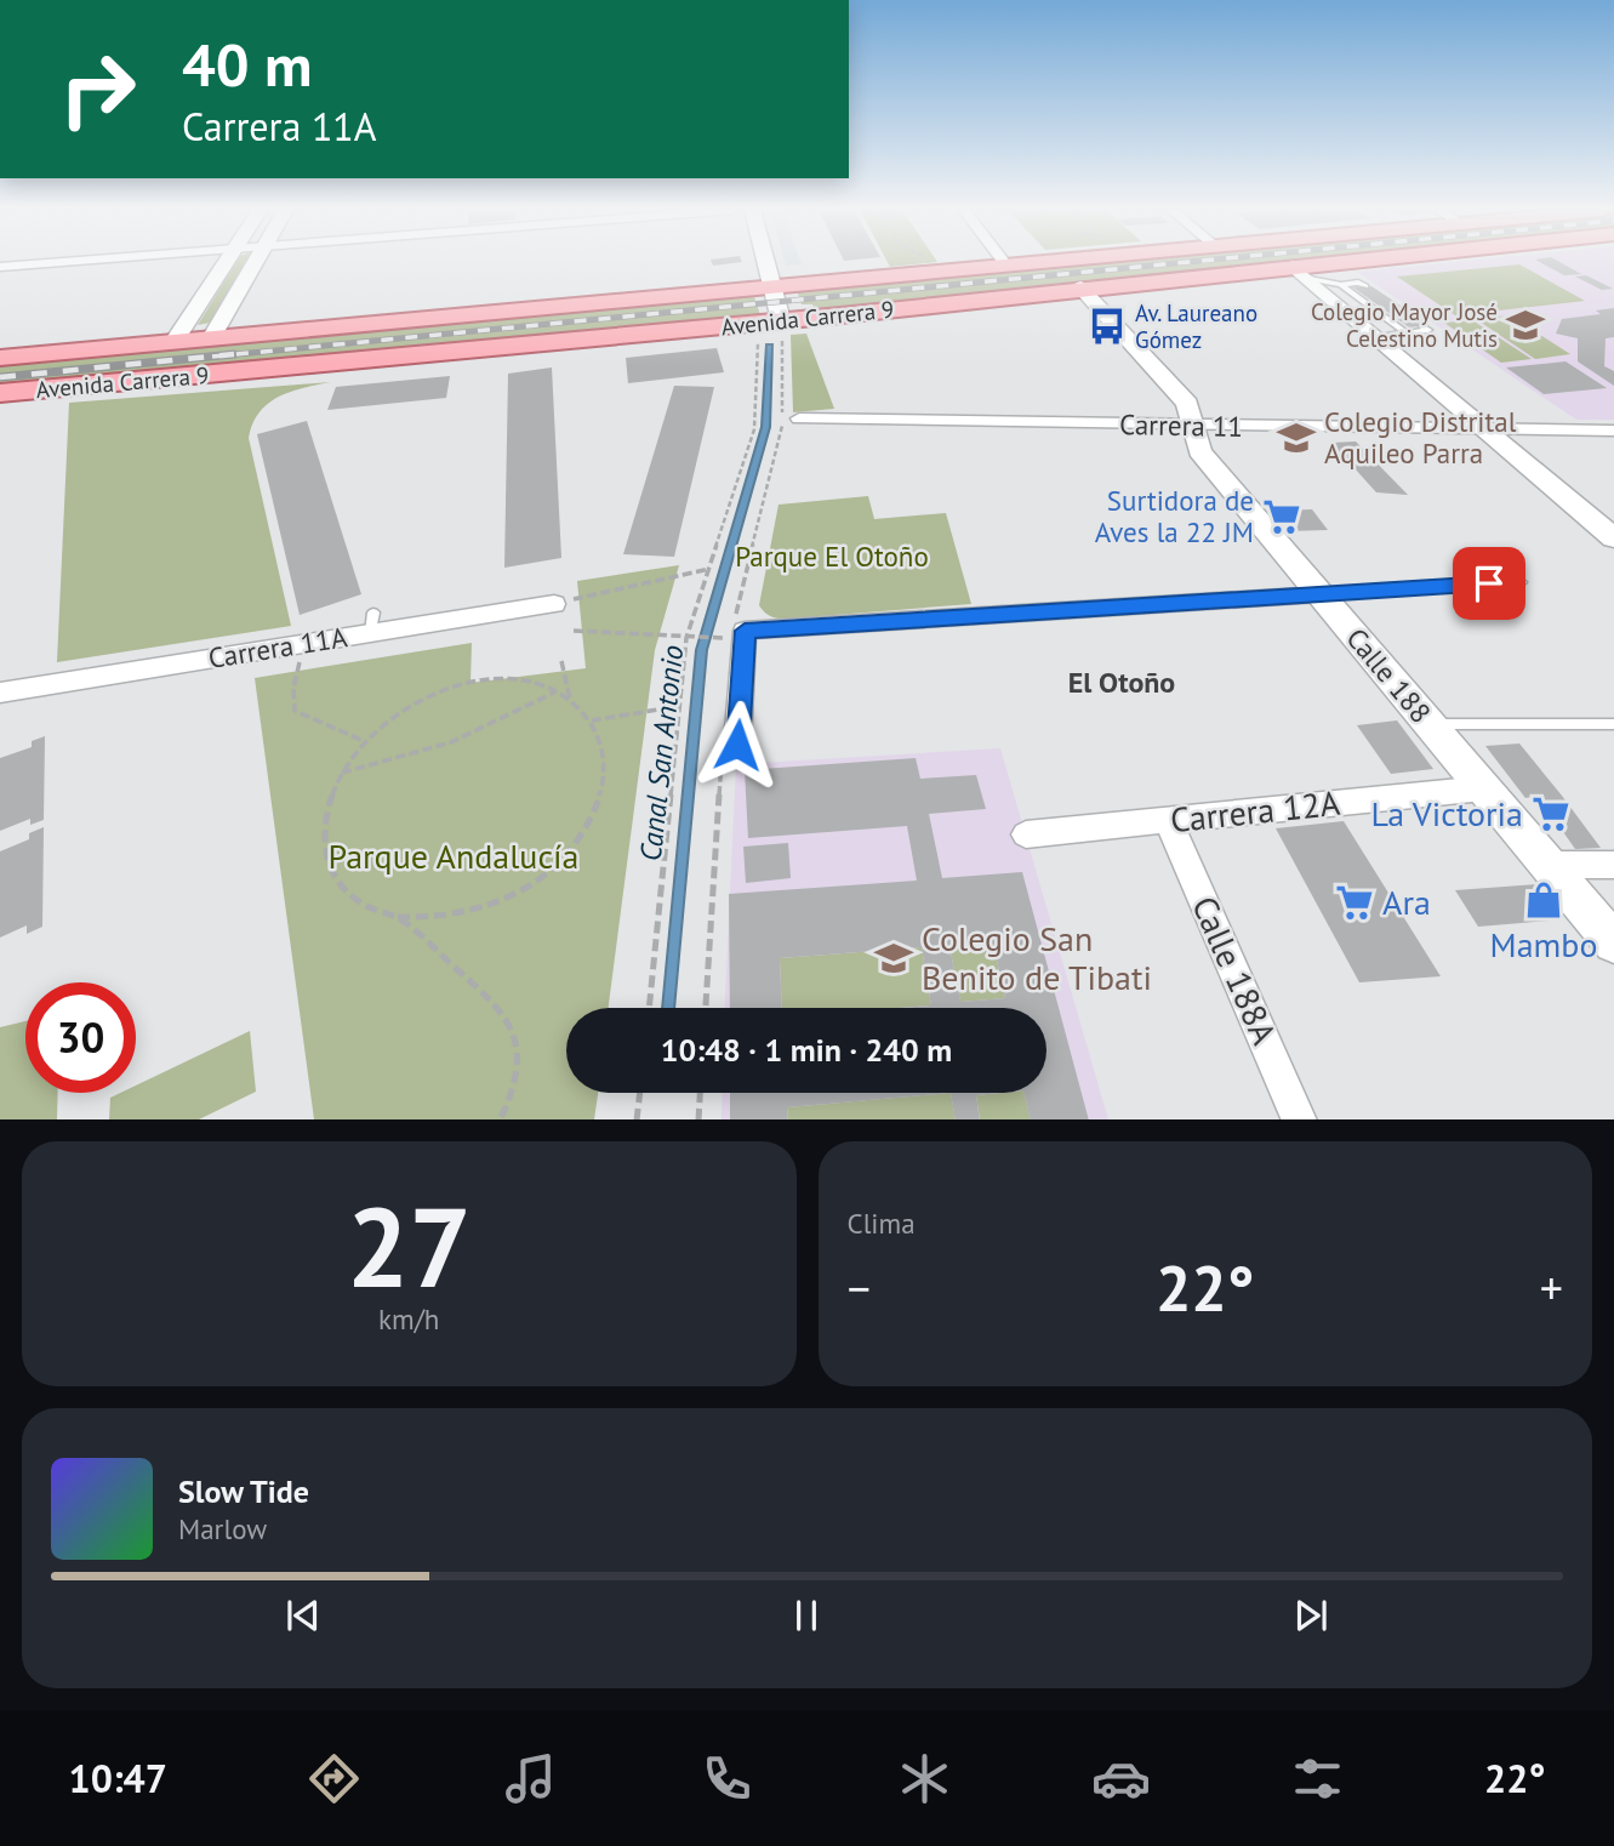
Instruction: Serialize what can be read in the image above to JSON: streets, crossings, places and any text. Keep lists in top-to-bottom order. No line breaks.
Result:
{"streets":{"main road":["Avenida Carrera 9"],"street":["Carrera 11","Carrera 11A","Calle 188","Carrera 12A","Calle 188A"]},"crossings":[["Avenida Carrera 9","Calle 188"],["Carrera 11","Calle 188"],["Calle 188","Carrera 12A"],["Carrera 12A","Calle 188A"]],"districts":["El Otoño"],"water":["Canal San Antonio"],"parks":["Parque El Otoño","Parque Andalucía"],"places":{"school or university":["Colegio Mayor José Celestino Mutis","Colegio Distrital Aquileo Parra","Colegio San Benito de Tibati"],"bus stop":["Av. Laureano Gómez"],"supermarket":["Surtidora de Aves la 22 JM","La Victoria","Ara"],"shop":["Mambo"]},"page":{"turn":["40 m","Carrera 11A"],"limit":"30","trip":"10:48 · 1 min · 240 m","tile":[["27","km/h"],"Clima"],"heat":["−","22°","+"],"song":["Slow Tide","Marlow"],"tabs":["10:47","22°"]}}
